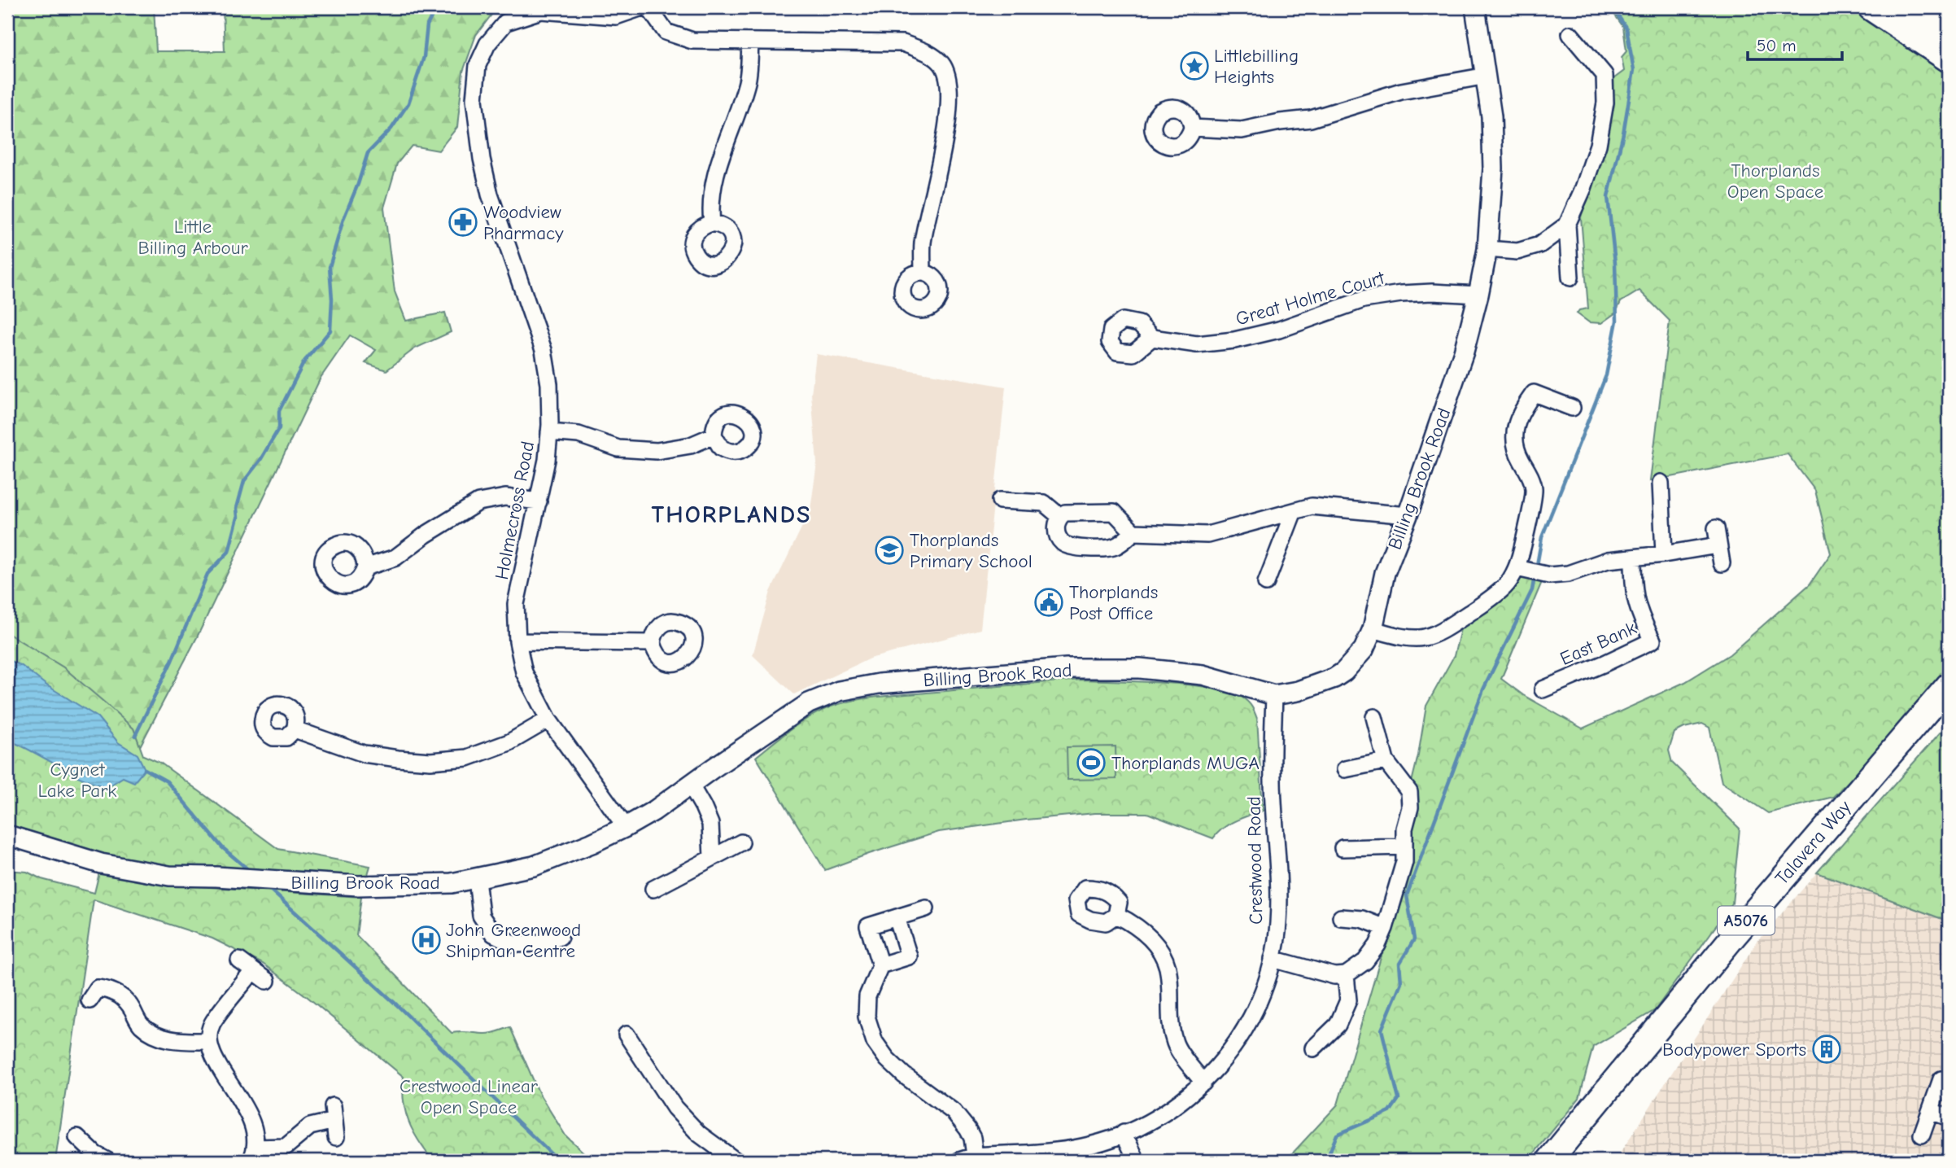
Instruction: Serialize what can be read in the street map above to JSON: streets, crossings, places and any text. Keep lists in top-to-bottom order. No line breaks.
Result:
{"streets":{"main road":["Talavera Way","A5076"],"street":["Great Holme Court","Billing Brook Road","Holmecross Road","East Bank","Crestwood Road"]},"crossings":[["Great Holme Court","Billing Brook Road"],["Billing Brook Road","Holmecross Road"],["Billing Brook Road","Crestwood Road"]],"districts":["THORPLANDS"],"parks":["Thorplands Open Space","Little Billing Arbour","Cygnet Lake Park","Crestwood Linear Open Space"],"places":{"place":["Littlebilling Heights"],"pharmacy":["Woodview Pharmacy"],"school or university":["Thorplands Primary School"],"public building":["Thorplands Post Office"],"sports":["Thorplands MUGA"],"hospital":["John Greenwood Shipman Centre"],"building":["Bodypower Sports"]},"scale_bar":"50 m"}
